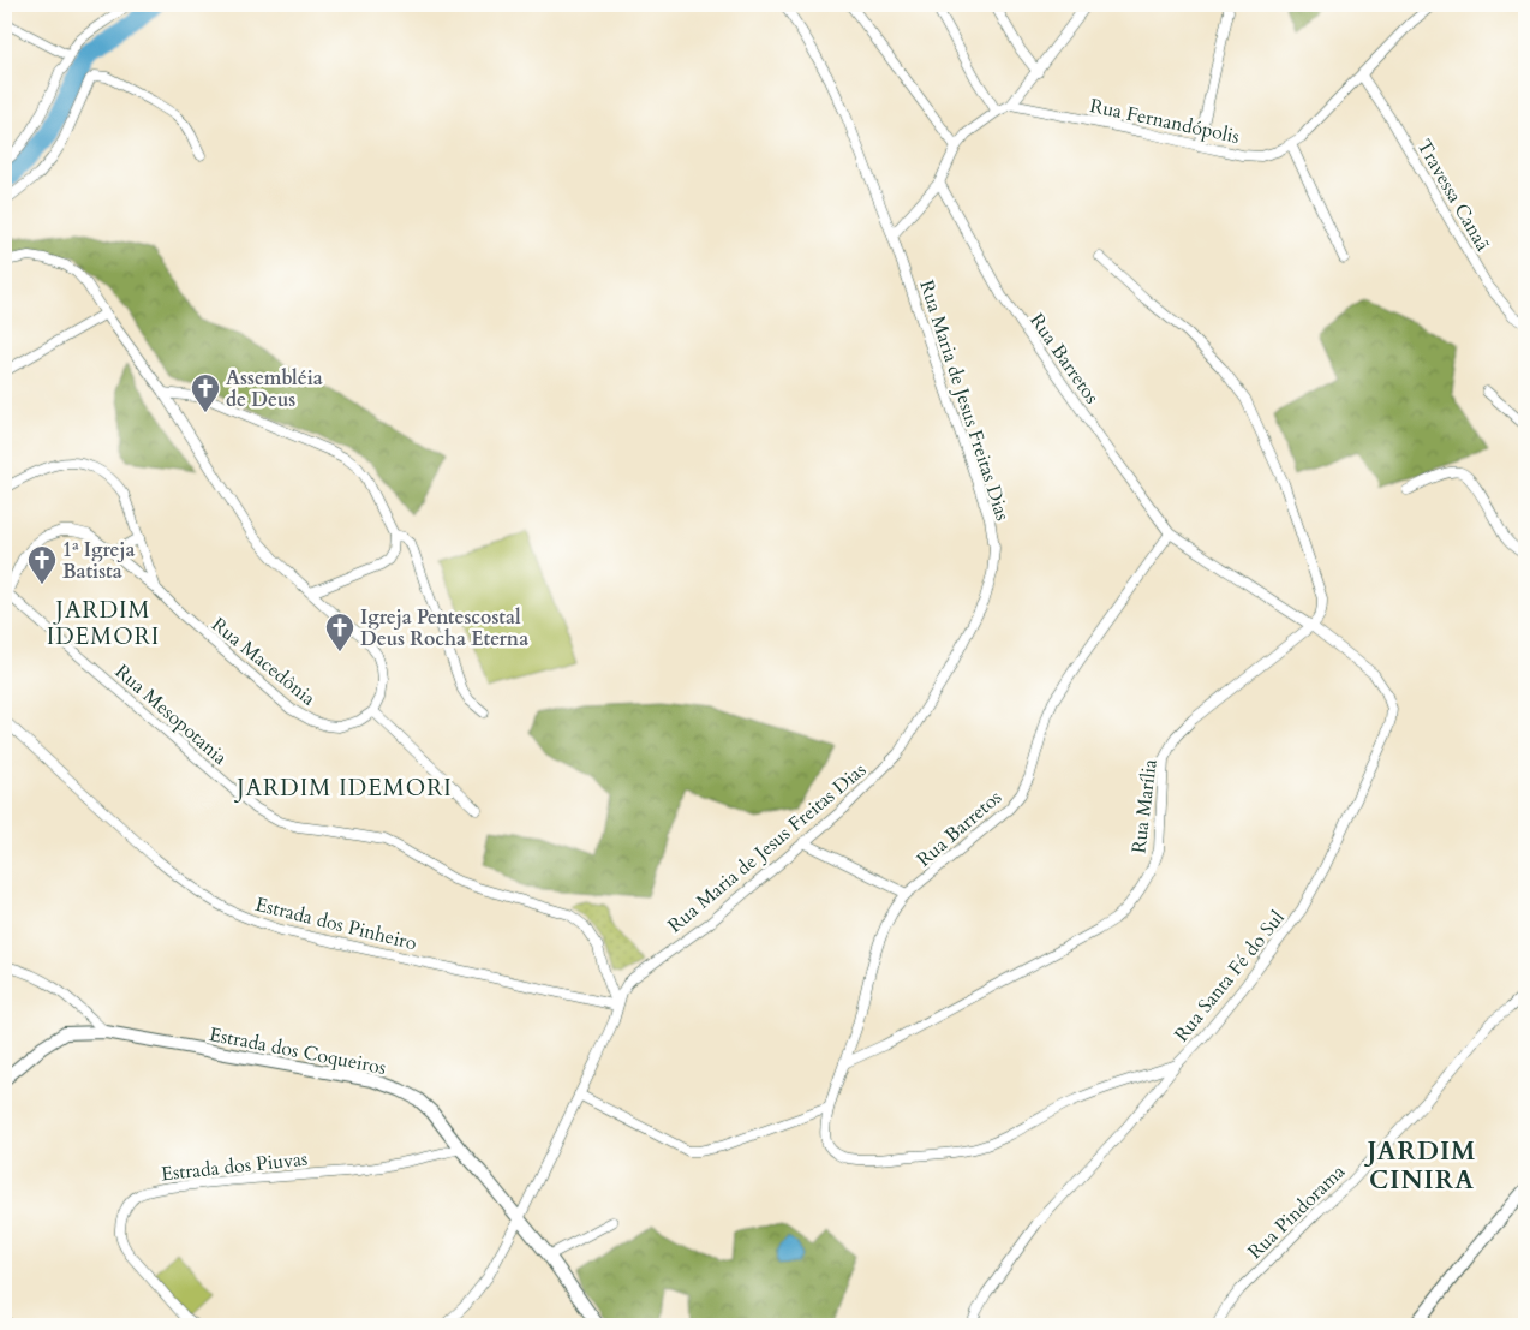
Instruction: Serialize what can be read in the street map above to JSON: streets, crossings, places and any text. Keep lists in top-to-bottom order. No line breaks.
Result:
{"streets":{"street":["Rua Fernandópolis","Travessa Canaã","Rua Barretos","Rua Maria de Jesus Freitas Dias","Rua Macedônia","Rua Mesopotania","Rua Marília","Estrada dos Pinheiro","Rua Santa Fé do Sul","Estrada dos Coqueiros","Estrada dos Piuvas","Rua Pindorama"]},"crossings":[["Rua Fernandópolis","Travessa Canaã"],["Rua Barretos","Rua Marília"],["Rua Barretos","Rua Santa Fé do Sul"],["Rua Maria de Jesus Freitas Dias","Rua Mesopotania"],["Rua Maria de Jesus Freitas Dias","Estrada dos Pinheiro"],["Rua Macedônia","Rua Mesopotania"],["Rua Mesopotania","Estrada dos Pinheiro"],["Rua Marília","Rua Santa Fé do Sul"],["Estrada dos Coqueiros","Estrada dos Piuvas"]],"districts":["JARDIM IDEMORI","JARDIM IDEMORI","JARDIM CINIRA"],"places":{"church":["Assembléia de Deus","1ª Igreja Batista","Igreja Pentescostal Deus Rocha Eterna"]}}
